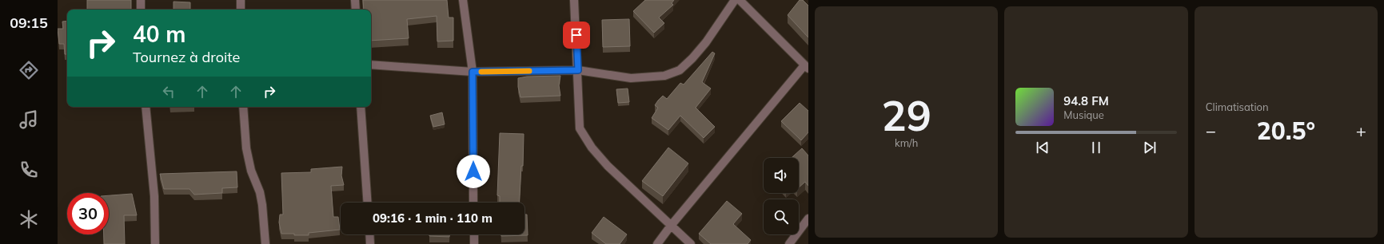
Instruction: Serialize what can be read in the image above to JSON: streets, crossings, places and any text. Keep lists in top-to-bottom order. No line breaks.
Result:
{"page":{"tabs":"09:15","tile":[["29","km/h"],"Climatisation"],"turn":["40 m","Tournez à droite"],"song":["94.8 FM","Musique"],"heat":["−","20.5°","+"],"limit":"30","trip":"09:16 · 1 min · 110 m"}}
